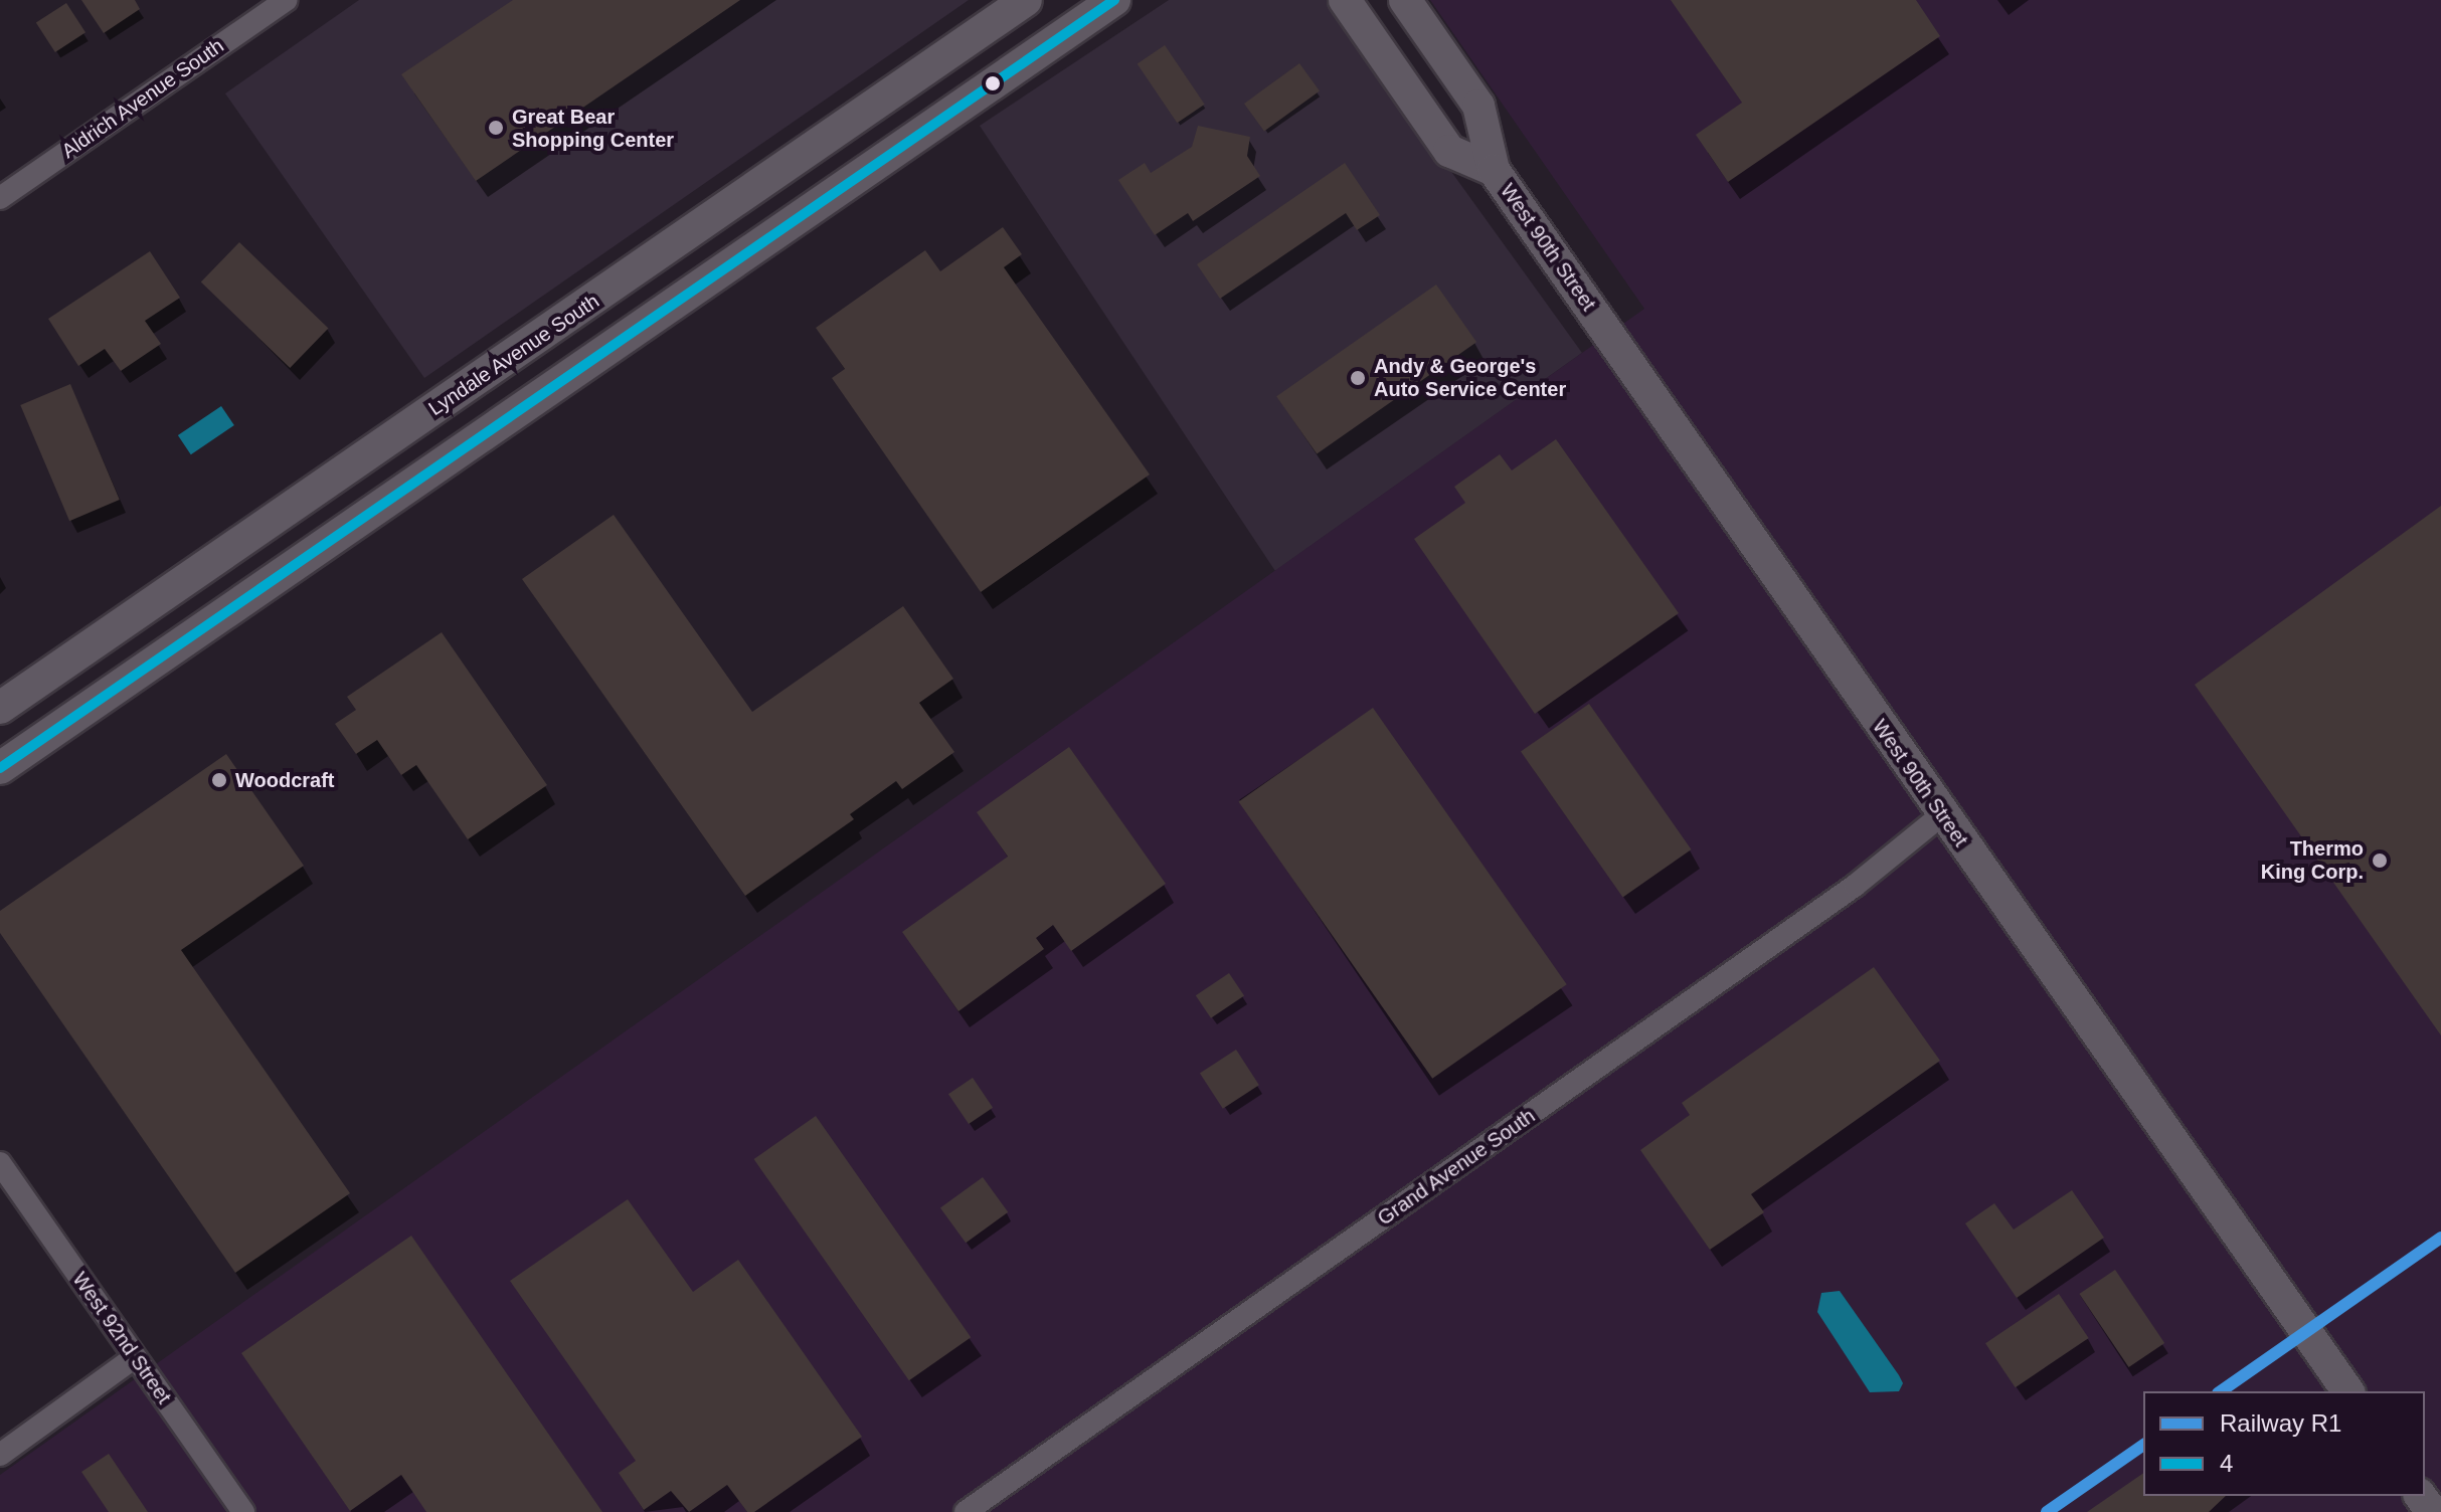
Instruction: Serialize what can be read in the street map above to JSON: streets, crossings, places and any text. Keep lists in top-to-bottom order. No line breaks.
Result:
{"streets":{"main road":["West 90th Street","Lyndale Avenue South"],"street":["Aldrich Avenue South","Grand Avenue South","West 92nd Street"]},"crossings":[["West 90th Street","Grand Avenue South"]],"places":["Great Bear Shopping Center","Andy & George's Auto Service Center","Woodcraft","Thermo King Corp."],"lines":["transit line 4","rail line R1"],"legend":["Railway R1","4"]}
